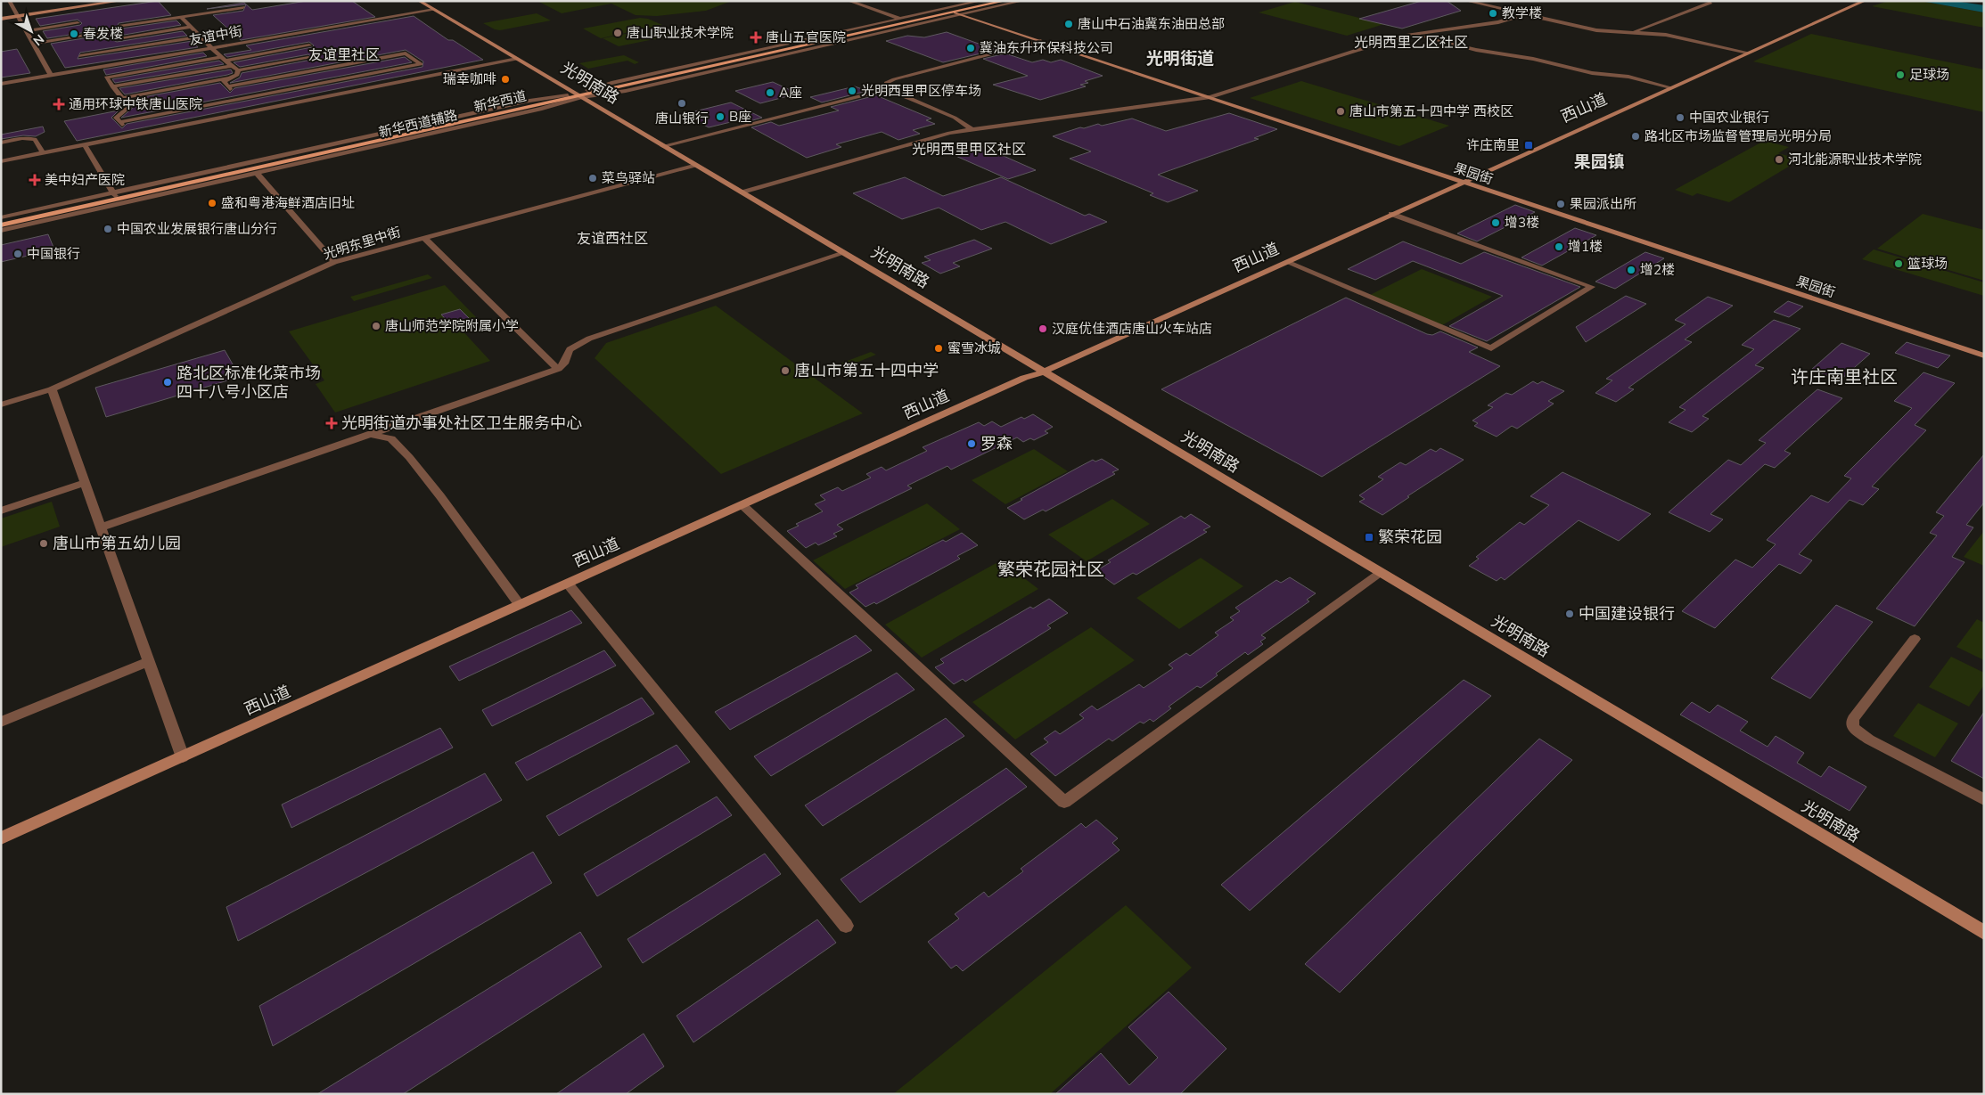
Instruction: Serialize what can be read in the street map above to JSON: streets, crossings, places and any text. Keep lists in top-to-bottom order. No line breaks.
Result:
{"streets":{"main road":["新华西道"],"street":["友谊中街","光明南路","西山道","新华西道辅路","果园街","光明东里中街"]},"crossings":[["友谊中街","光明南路"],["光明南路","新华西道"],["光明南路","西山道"],["光明南路","新华西道辅路"],["光明南路","光明东里中街"],["新华西道","新华西道辅路"],["西山道","果园街"],["新华西道辅路","果园街"]],"districts":["光明西里乙区社区","友谊里社区","光明街道","光明西里甲区社区","果园镇","友谊西社区","许庄南里社区","繁荣花园社区"],"places":{"other":["教学楼","唐山中石油冀东油田总部","唐山职业技术学院","春发楼","冀油东升环保科技公司","足球场","瑞幸咖啡","光明西里甲区停车场","A座","唐山银行","唐山市第五十四中学 西校区","B座","中国农业银行","路北区市场监督管理局光明分局","河北能源职业技术学院","菜鸟驿站","盛和粤港海鲜酒店旧址","果园派出所","增3楼","中国农业发展银行唐山分行","增1楼","中国银行","篮球场","增2楼","唐山师范学院附属小学","汉庭优佳酒店唐山火车站店","蜜雪冰城","唐山市第五十四中学","路北区标准化菜市场 四十八号小区店","罗森","唐山市第五幼儿园","中国建设银行"],"health":["唐山五官医院","通用环球中铁唐山医院","美中妇产医院","光明街道办事处社区卫生服务中心"],"transit":["许庄南里","繁荣花园"]},"north":"bottom right"}
